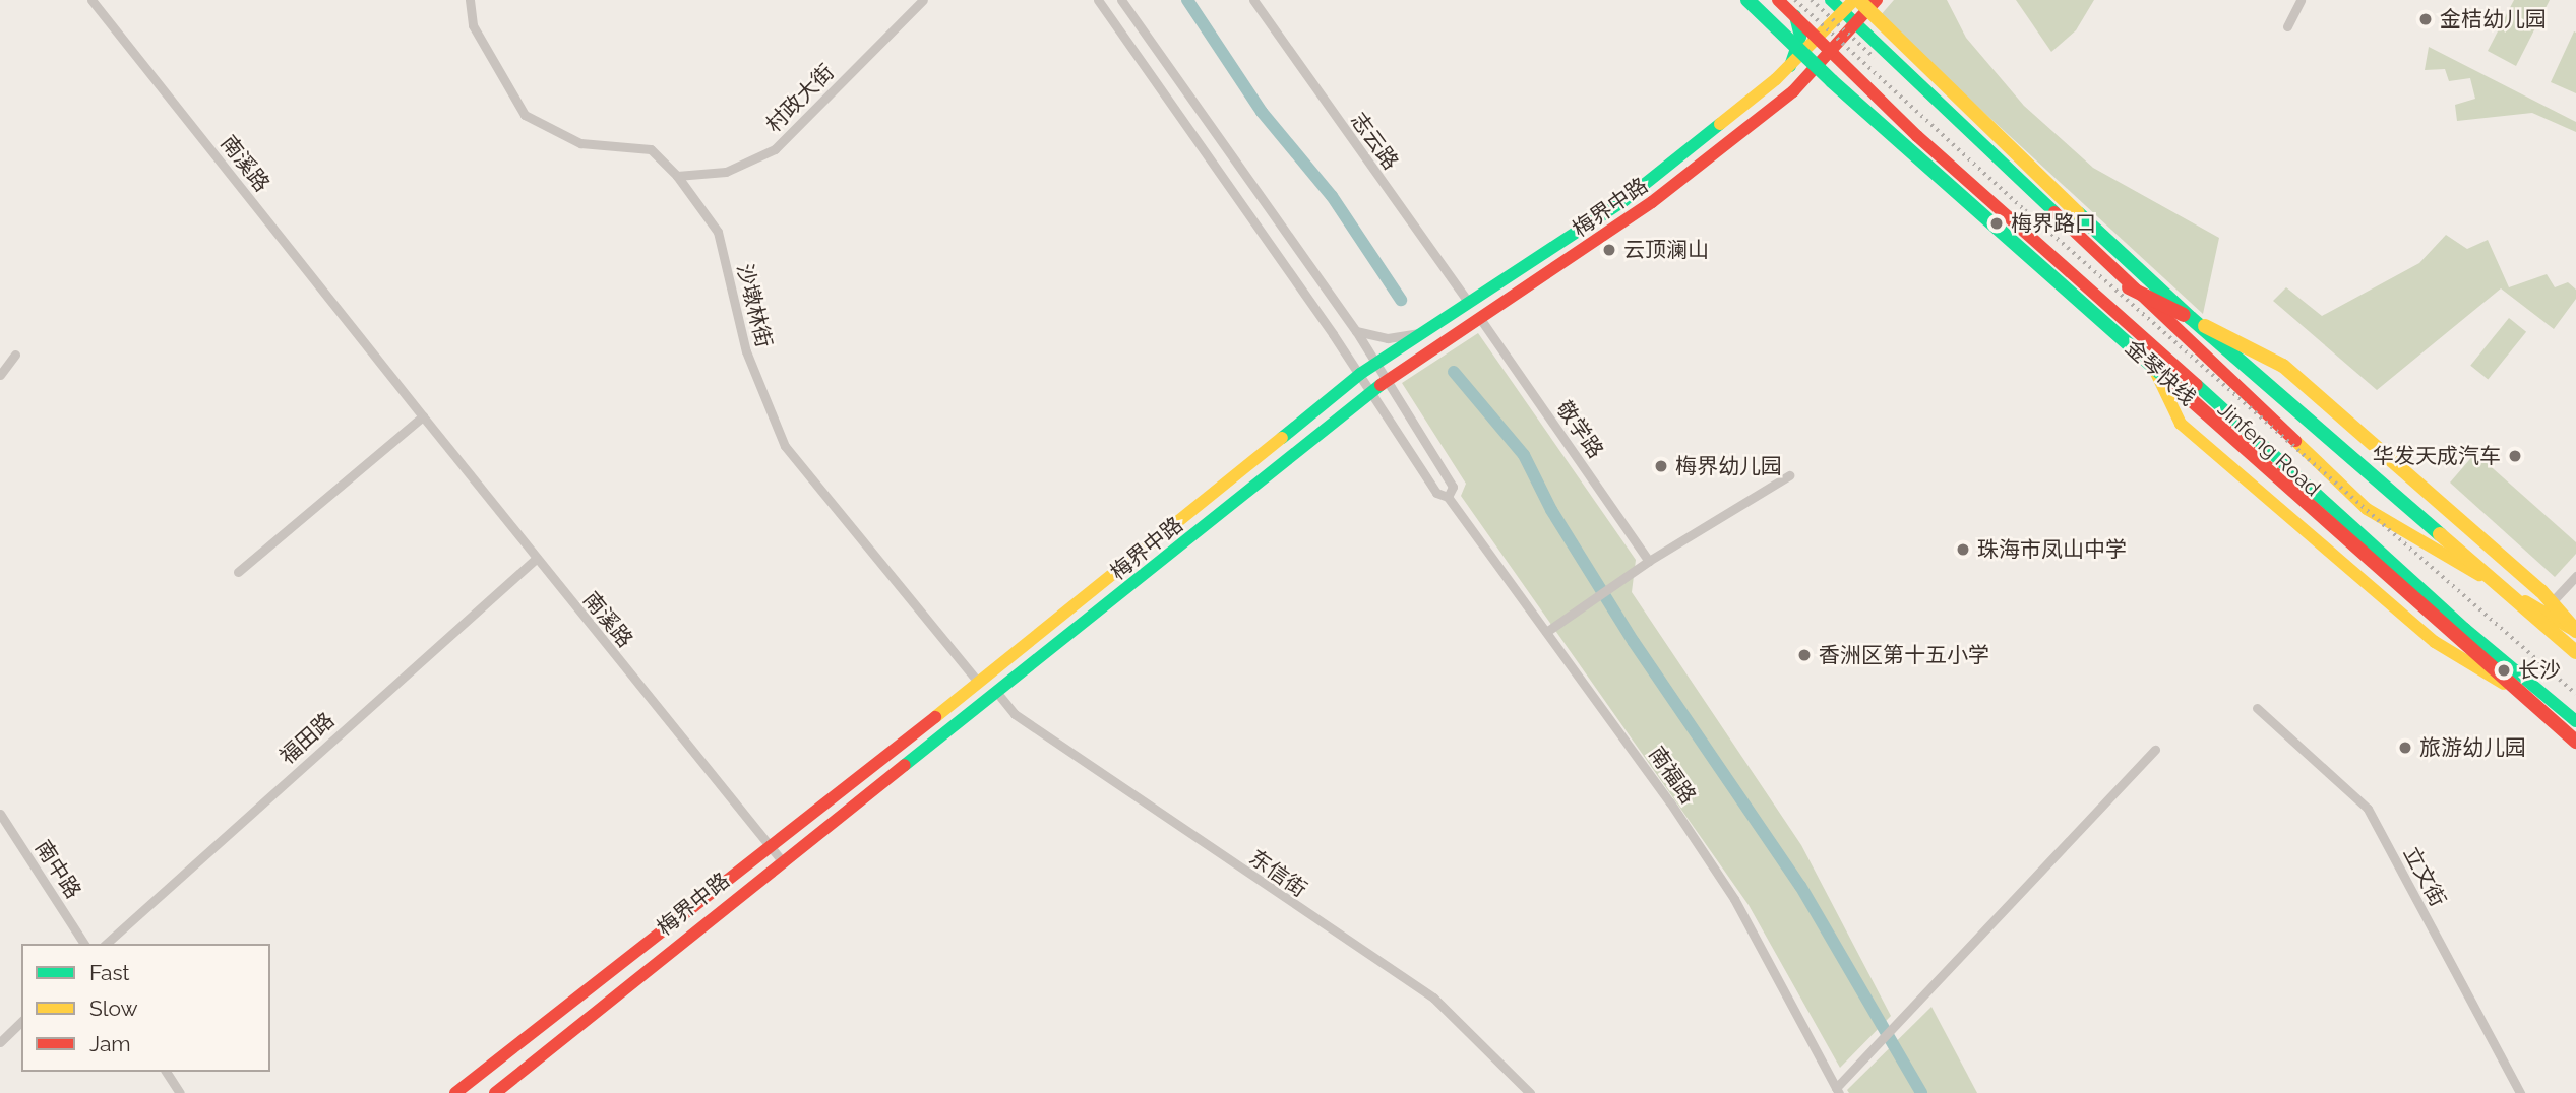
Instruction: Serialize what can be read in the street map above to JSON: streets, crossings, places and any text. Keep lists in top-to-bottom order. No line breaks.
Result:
{"streets":{"main road":["梅界中路","金琴快线","Jinfeng Road"],"street":["村政大街","志云路","南溪路","沙墩林街","敬学路","福田路","南福路","南中路","东信街","立文街"]},"crossings":[["村政大街","沙墩林街"],["志云路","梅界中路"],["南溪路","梅界中路"],["南溪路","福田路"],["梅界中路","沙墩林街"],["梅界中路","敬学路"],["梅界中路","Jinfeng Road"],["梅界中路","东信街"]],"places":["金桔幼儿园","梅界路口","云顶澜山","华发天成汽车","梅界幼儿园","珠海市凤山中学","香洲区第十五小学","长沙","旅游幼儿园"],"legend":["Fast","Slow","Jam"]}
